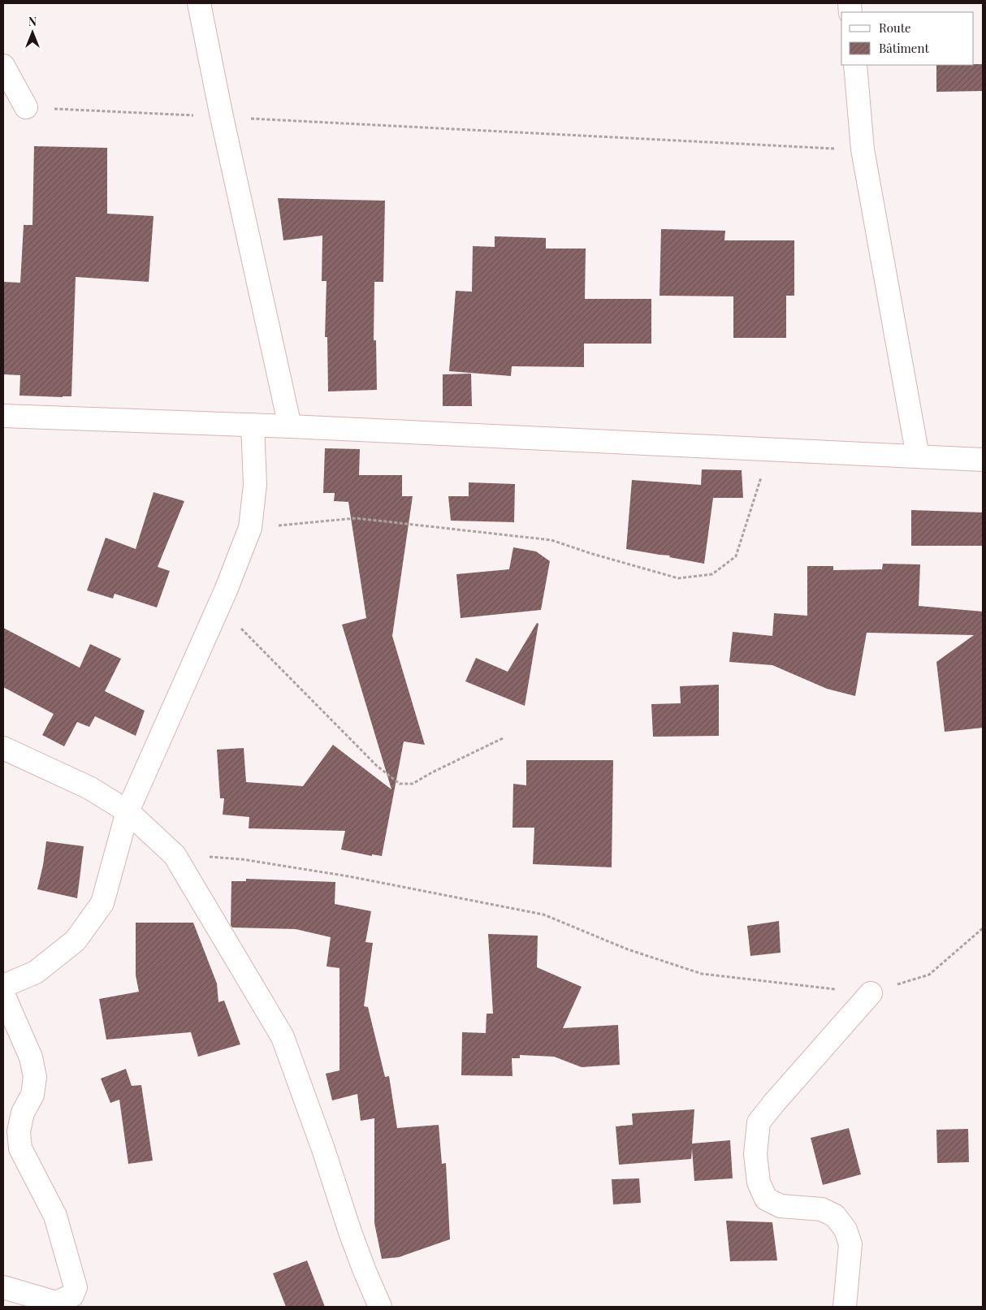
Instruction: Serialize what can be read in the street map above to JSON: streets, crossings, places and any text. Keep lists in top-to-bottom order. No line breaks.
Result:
{"legend":["Route","Bâtiment"],"north":"top"}
